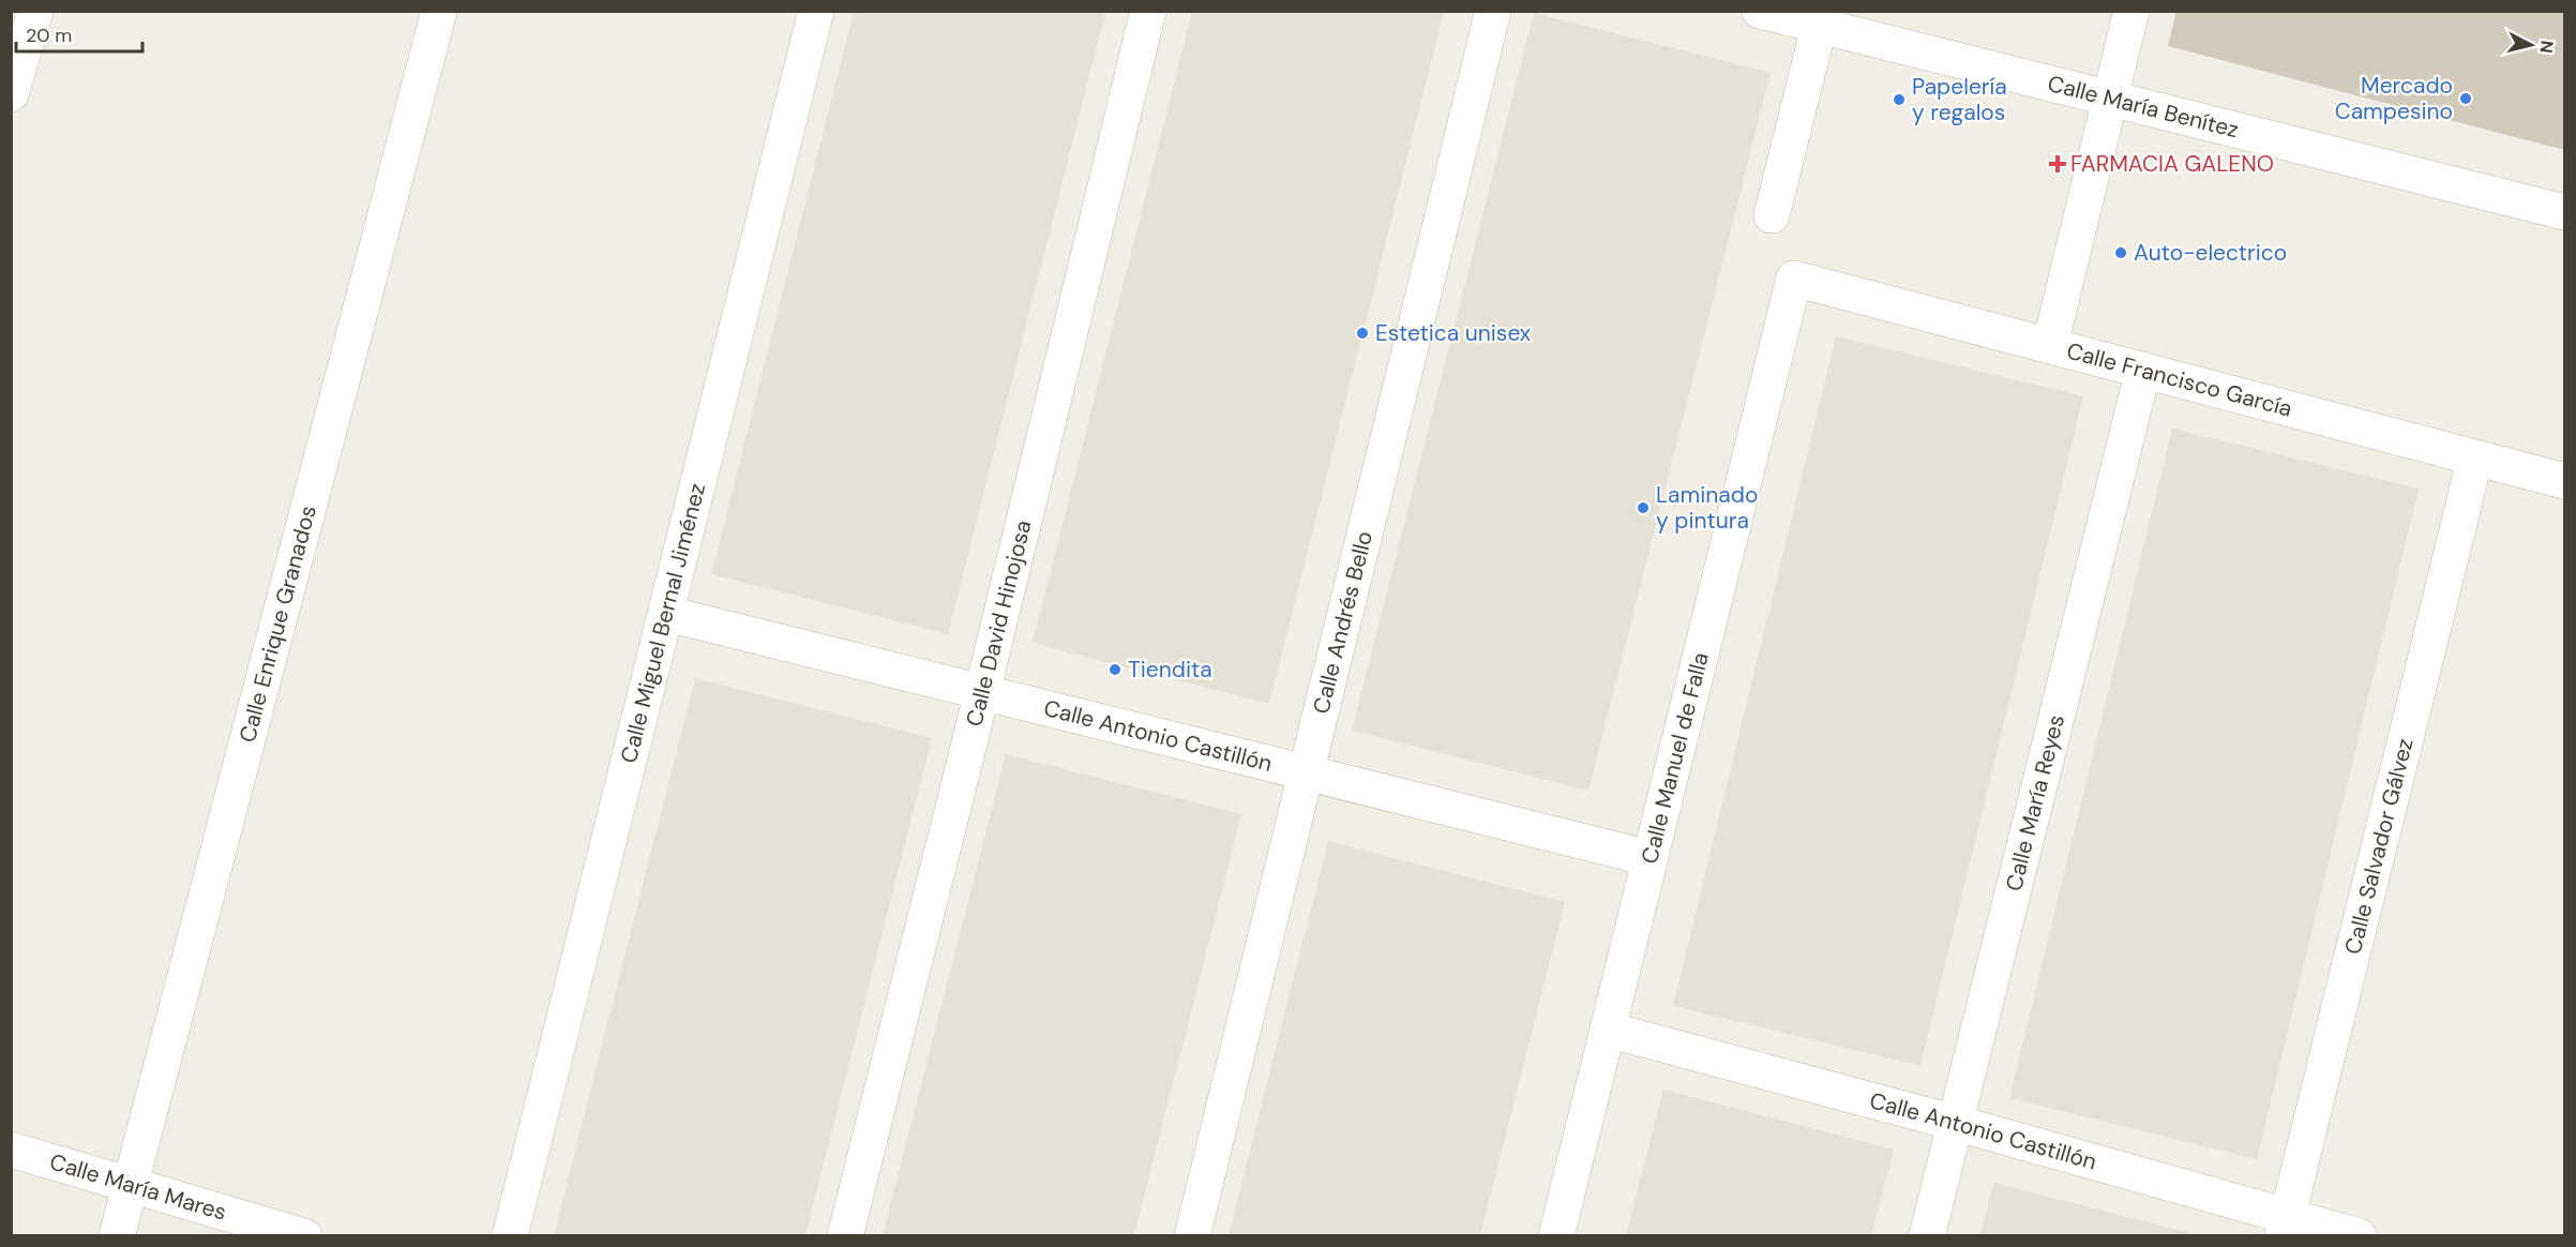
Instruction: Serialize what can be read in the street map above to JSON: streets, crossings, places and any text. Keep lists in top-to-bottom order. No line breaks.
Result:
{"streets":{"street":["Calle María Benítez","Calle Francisco García","Calle Enrique Granados","Calle Miguel Bernal Jiménez","Calle Andrés Bello","Calle David Hinojosa","Calle Antonio Castillón","Calle Manuel de Falla","Calle María Reyes","Calle Salvador Gálvez","Calle María Mares"]},"crossings":[["Calle Francisco García","Calle Manuel de Falla"],["Calle Francisco García","Calle María Reyes"],["Calle Francisco García","Calle Salvador Gálvez"],["Calle Enrique Granados","Calle María Mares"],["Calle Miguel Bernal Jiménez","Calle Antonio Castillón"],["Calle Andrés Bello","Calle Antonio Castillón"],["Calle David Hinojosa","Calle Antonio Castillón"],["Calle Antonio Castillón","Calle Manuel de Falla"],["Calle Antonio Castillón","Calle María Reyes"],["Calle Antonio Castillón","Calle Salvador Gálvez"]],"places":{"other":["Mercado Campesino","Papelería y regalos","Auto-electrico","Estetica unisex","Laminado y pintura","Tiendita"],"health":["FARMACIA GALENO"]},"scale_bar":"20 m","north":"right"}
